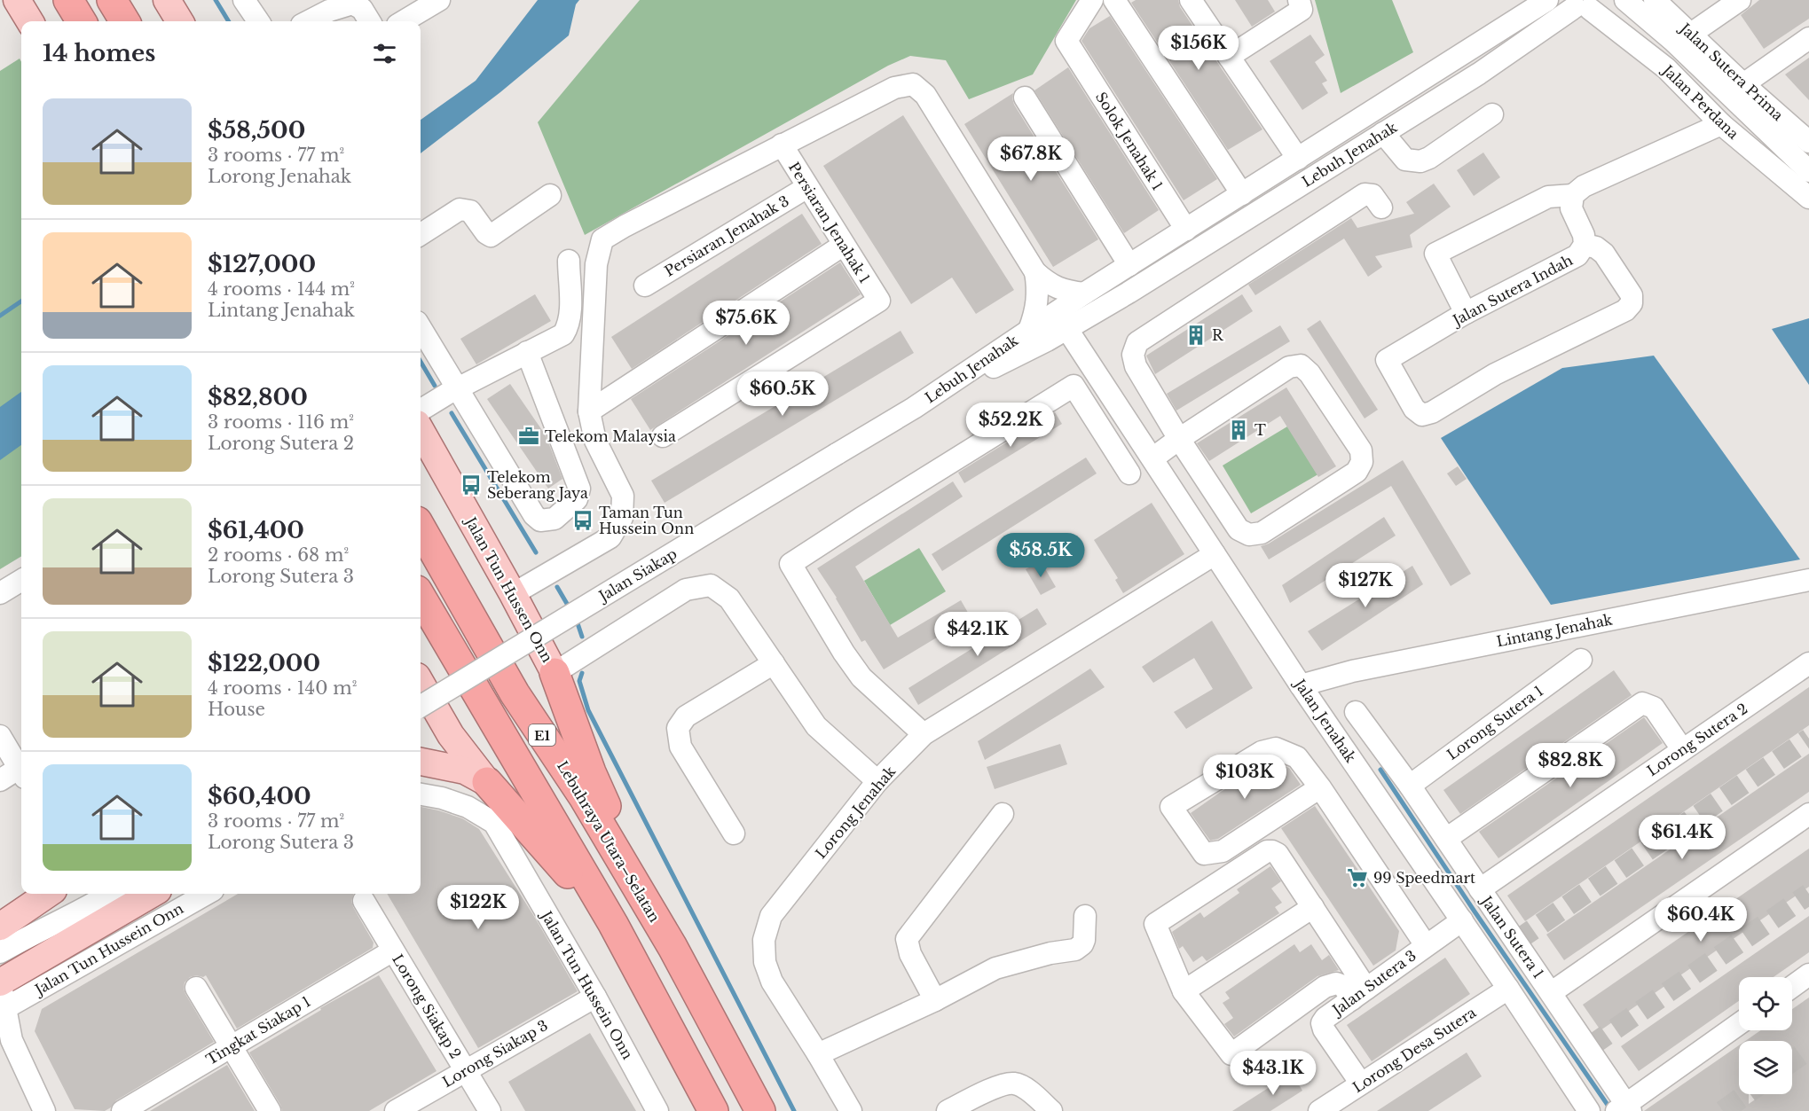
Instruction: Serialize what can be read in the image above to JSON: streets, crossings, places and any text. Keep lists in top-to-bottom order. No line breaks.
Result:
{"streets":{"highway":["E1","Lebuhraya Utara–Selatan"],"main road":["Jalan Tun Hussen Onn"],"street":["Jalan Sutera Prima","Jalan Perdana","Solok Jenahak 1","Lebuh Jenahak","Persiaran Jenahak 1","Persiaran Jenahak 3","Jalan Sutera Indah","Jalan Siakap","Lintang Jenahak","Jalan Jenahak","Lorong Sutera 1","Lorong Sutera 2","Lorong Jenahak","Jalan Sutera 1","Jalan Tun Hussein Onn","Jalan Sutera 3","Lorong Siakap 2","Tingkat Siakap 1","Lorong Desa Sutera","Lorong Siakap 3"]},"crossings":[["Jalan Perdana","Lebuh Jenahak"],["Solok Jenahak 1","Lebuh Jenahak"],["Lebuh Jenahak","Jalan Siakap"],["Lebuh Jenahak","Jalan Jenahak"],["Persiaran Jenahak 1","Persiaran Jenahak 3"],["Lintang Jenahak","Jalan Jenahak"],["Jalan Jenahak","Lorong Jenahak"],["Jalan Jenahak","Jalan Sutera 3"],["Jalan Jenahak","Lorong Desa Sutera"],["Lorong Sutera 1","Jalan Sutera 1"],["Lorong Sutera 2","Jalan Sutera 1"],["Jalan Tun Hussein Onn","Lorong Siakap 3"],["Jalan Sutera 3","Lorong Desa Sutera"],["Lorong Siakap 2","Tingkat Siakap 1"],["Lorong Siakap 2","Lorong Siakap 3"]],"places":{"building":["R","T"],"office":["Telekom Malaysia"],"bus stop":["Telekom Seberang Jaya","Taman Tun Hussein Onn"],"supermarket":["99 Speedmart"]},"page":{"heading":"14 homes","price":["$156K","$67.8K","$75.6K","$60.5K","$52.2K","$58.5K","$127K","$42.1K","$82.8K","$103K","$61.4K","$122K","$60.4K","$43.1K"],"list":[{"name":"$58,500","note":"3 rooms · 77 m² · Lorong Jenahak"},{"name":"$127,000","note":"4 rooms · 144 m² · Lintang Jenahak"},{"name":"$82,800","note":"3 rooms · 116 m² · Lorong Sutera 2"},{"name":"$61,400","note":"2 rooms · 68 m² · Lorong Sutera 3"},{"name":"$122,000","note":"4 rooms · 140 m² · House"},{"name":"$60,400","note":"3 rooms · 77 m² · Lorong Sutera 3"}]}}
